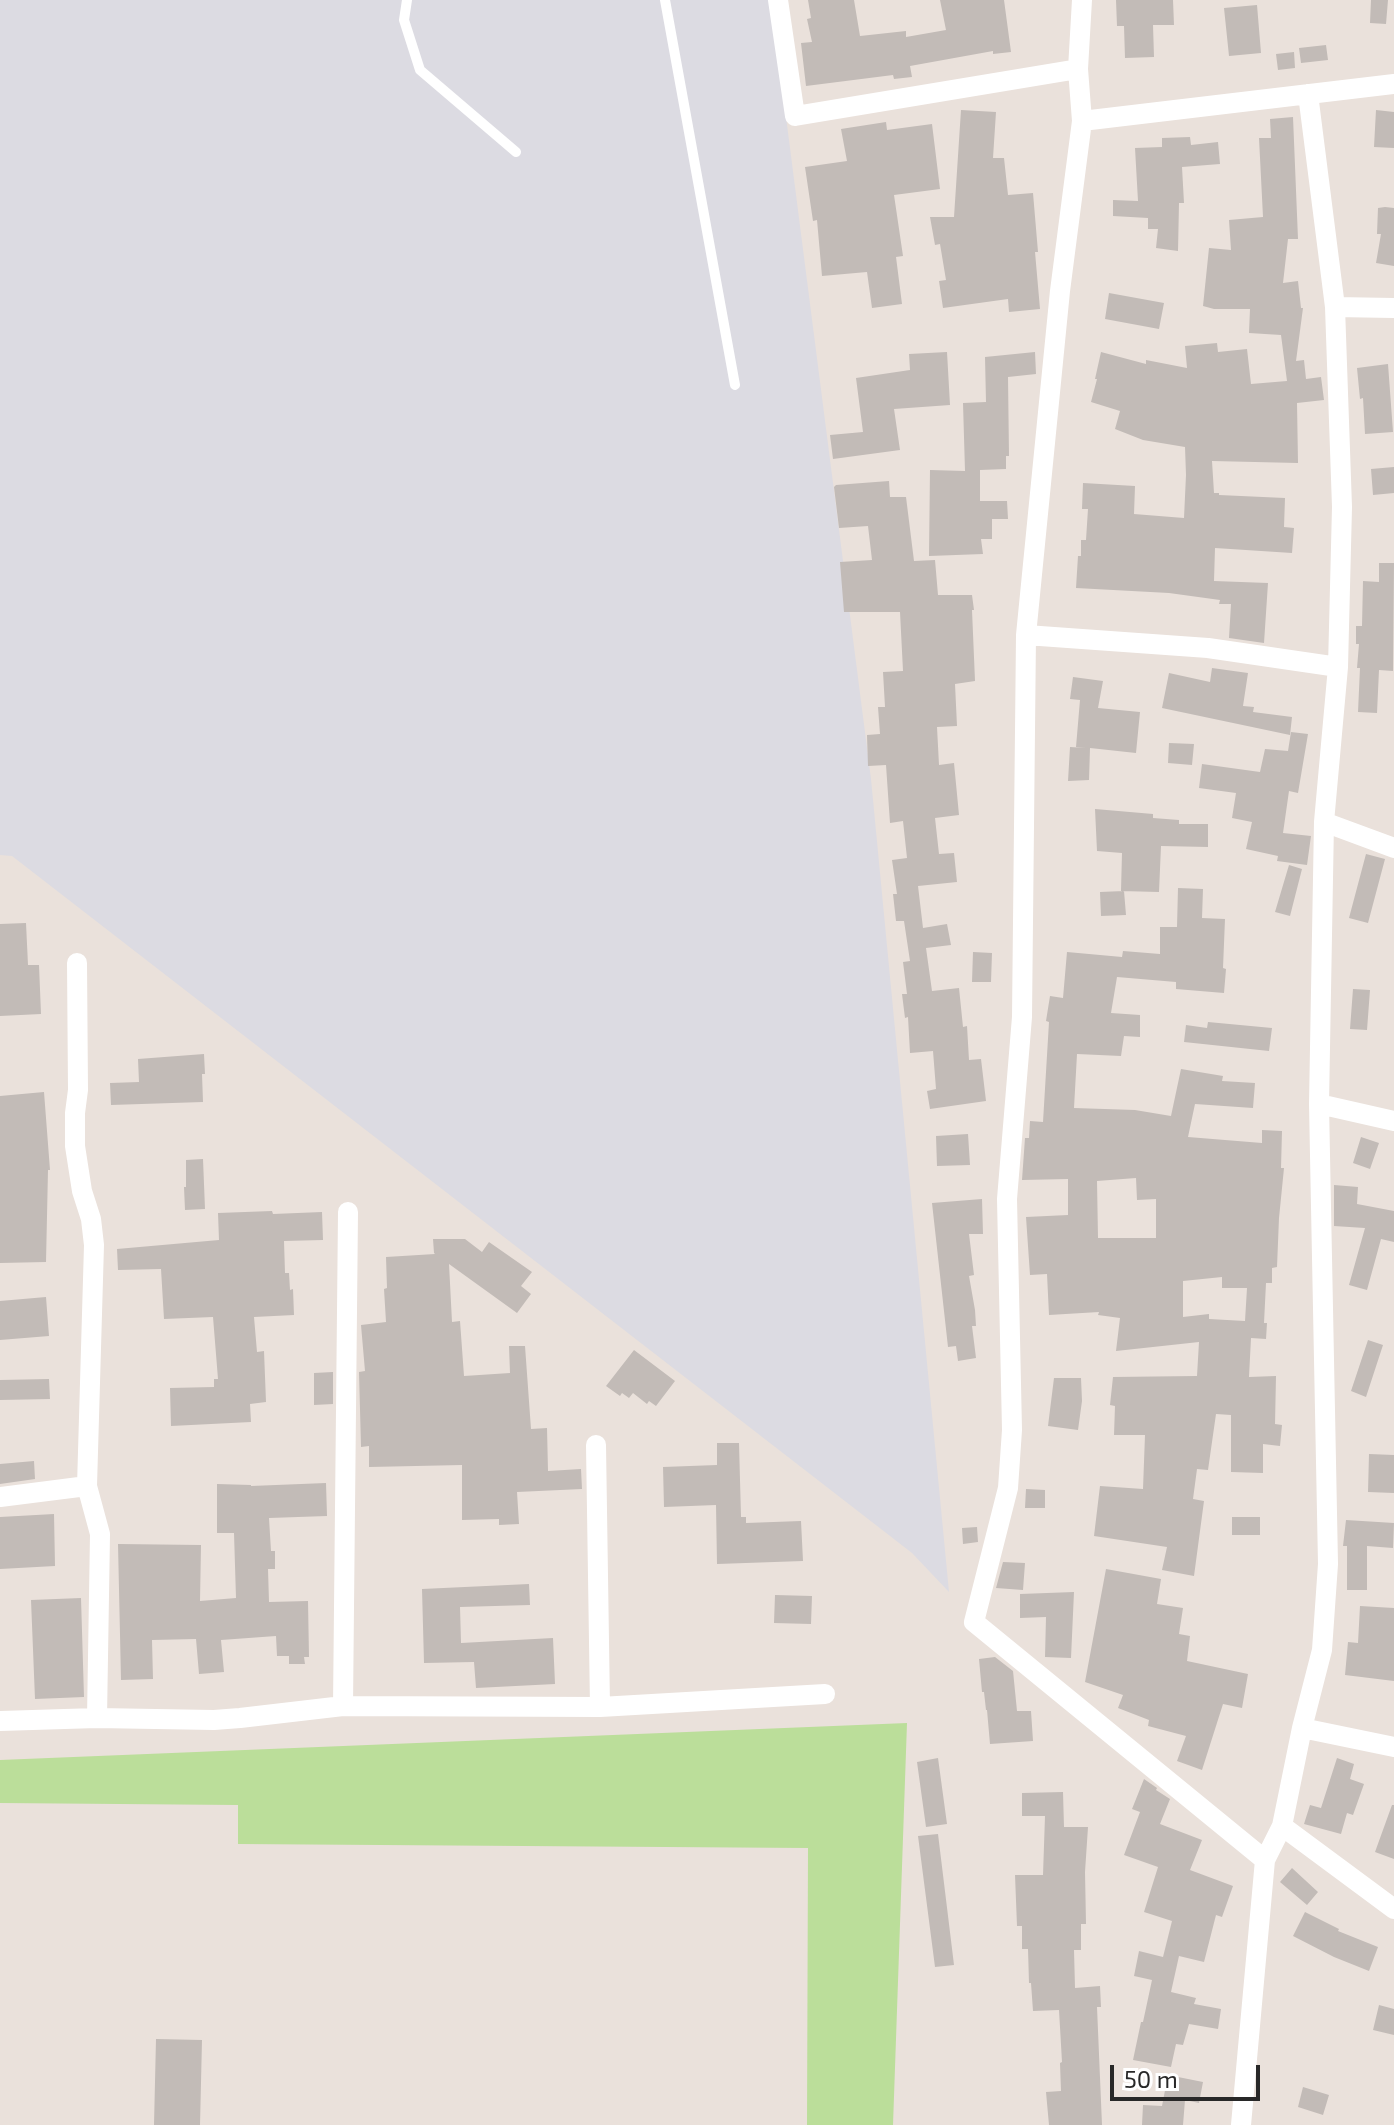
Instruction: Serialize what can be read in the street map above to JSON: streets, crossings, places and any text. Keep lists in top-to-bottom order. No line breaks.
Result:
{"scale_bar":"50 m"}
